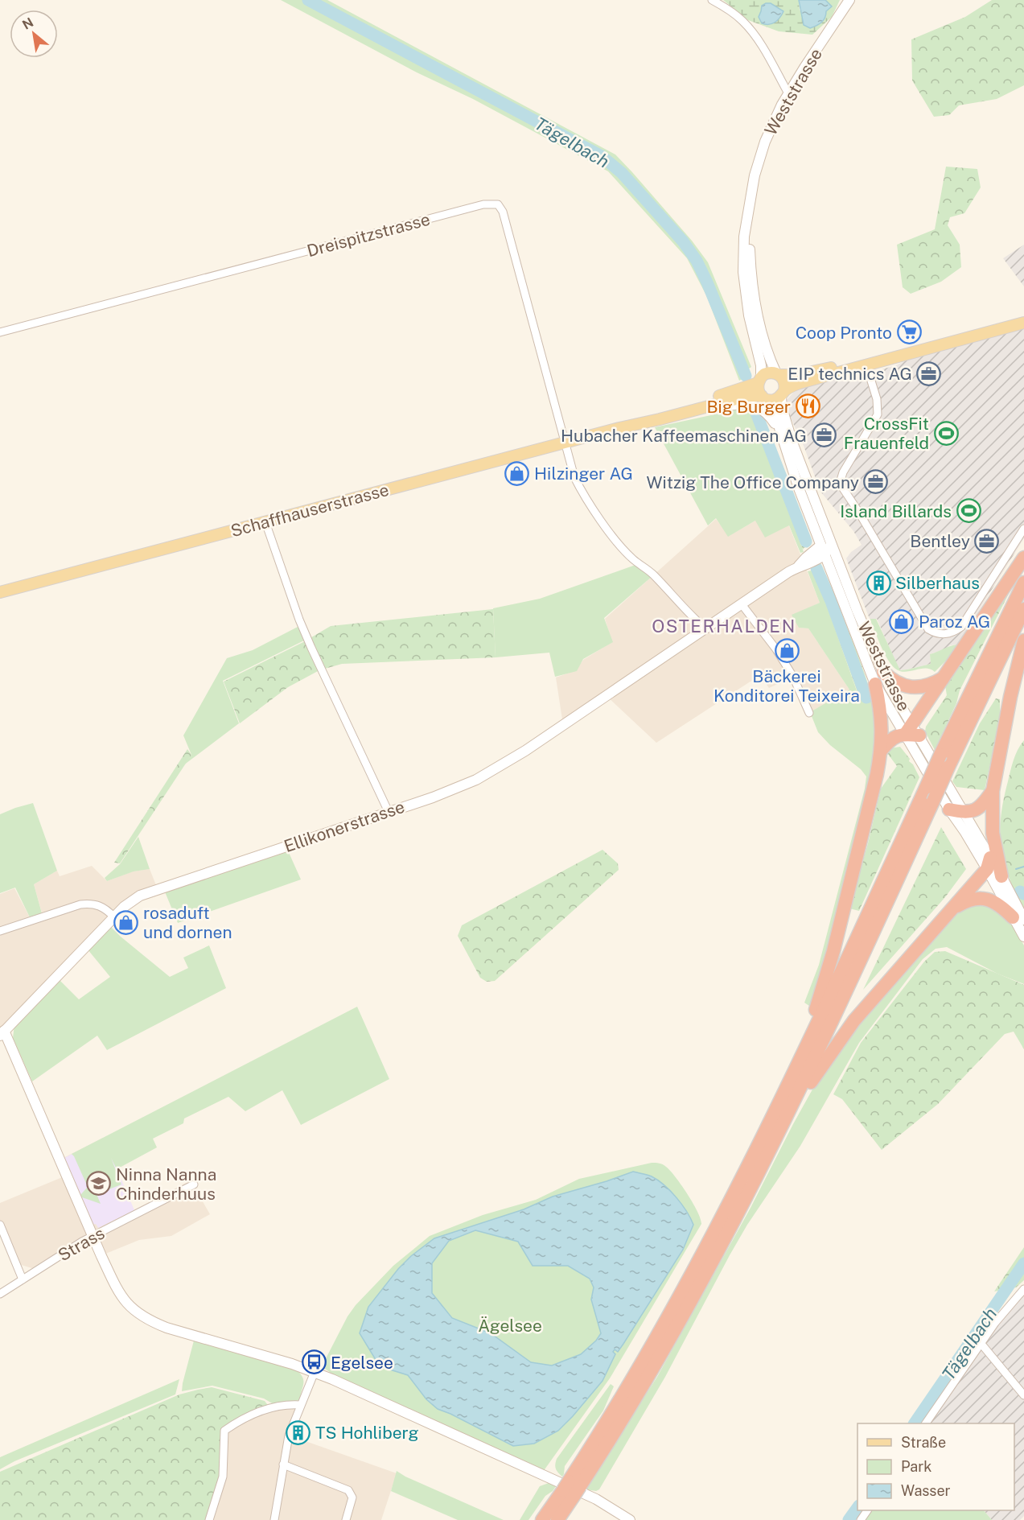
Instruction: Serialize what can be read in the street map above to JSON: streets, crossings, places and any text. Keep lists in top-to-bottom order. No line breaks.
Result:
{"streets":{"main road":["Weststrasse","Schaffhauserstrasse","Ellikonerstrasse"],"street":["Dreispitzstrasse","Strass"]},"crossings":[["Weststrasse","Schaffhauserstrasse"],["Weststrasse","Ellikonerstrasse"],["Dreispitzstrasse","Schaffhauserstrasse"]],"districts":["OSTERHALDEN"],"water":["Tägelbach"],"parks":["Ägelsee"],"places":{"supermarket":["Coop Pronto"],"office":["EIP technics AG","Hubacher Kaffeemaschinen AG","Witzig The Office Company","Bentley"],"restaurant":["Big Burger"],"sports":["CrossFit Frauenfeld","Island Billards"],"shop":["Hilzinger AG","Paroz AG","Bäckerei Konditorei Teixeira","rosaduft und dornen"],"building":["Silberhaus","TS Hohliberg"],"school or university":["Ninna Nanna Chinderhuus"],"bus stop":["Egelsee"]},"legend":["Straße","Park","Wasser"],"north":"top left"}
